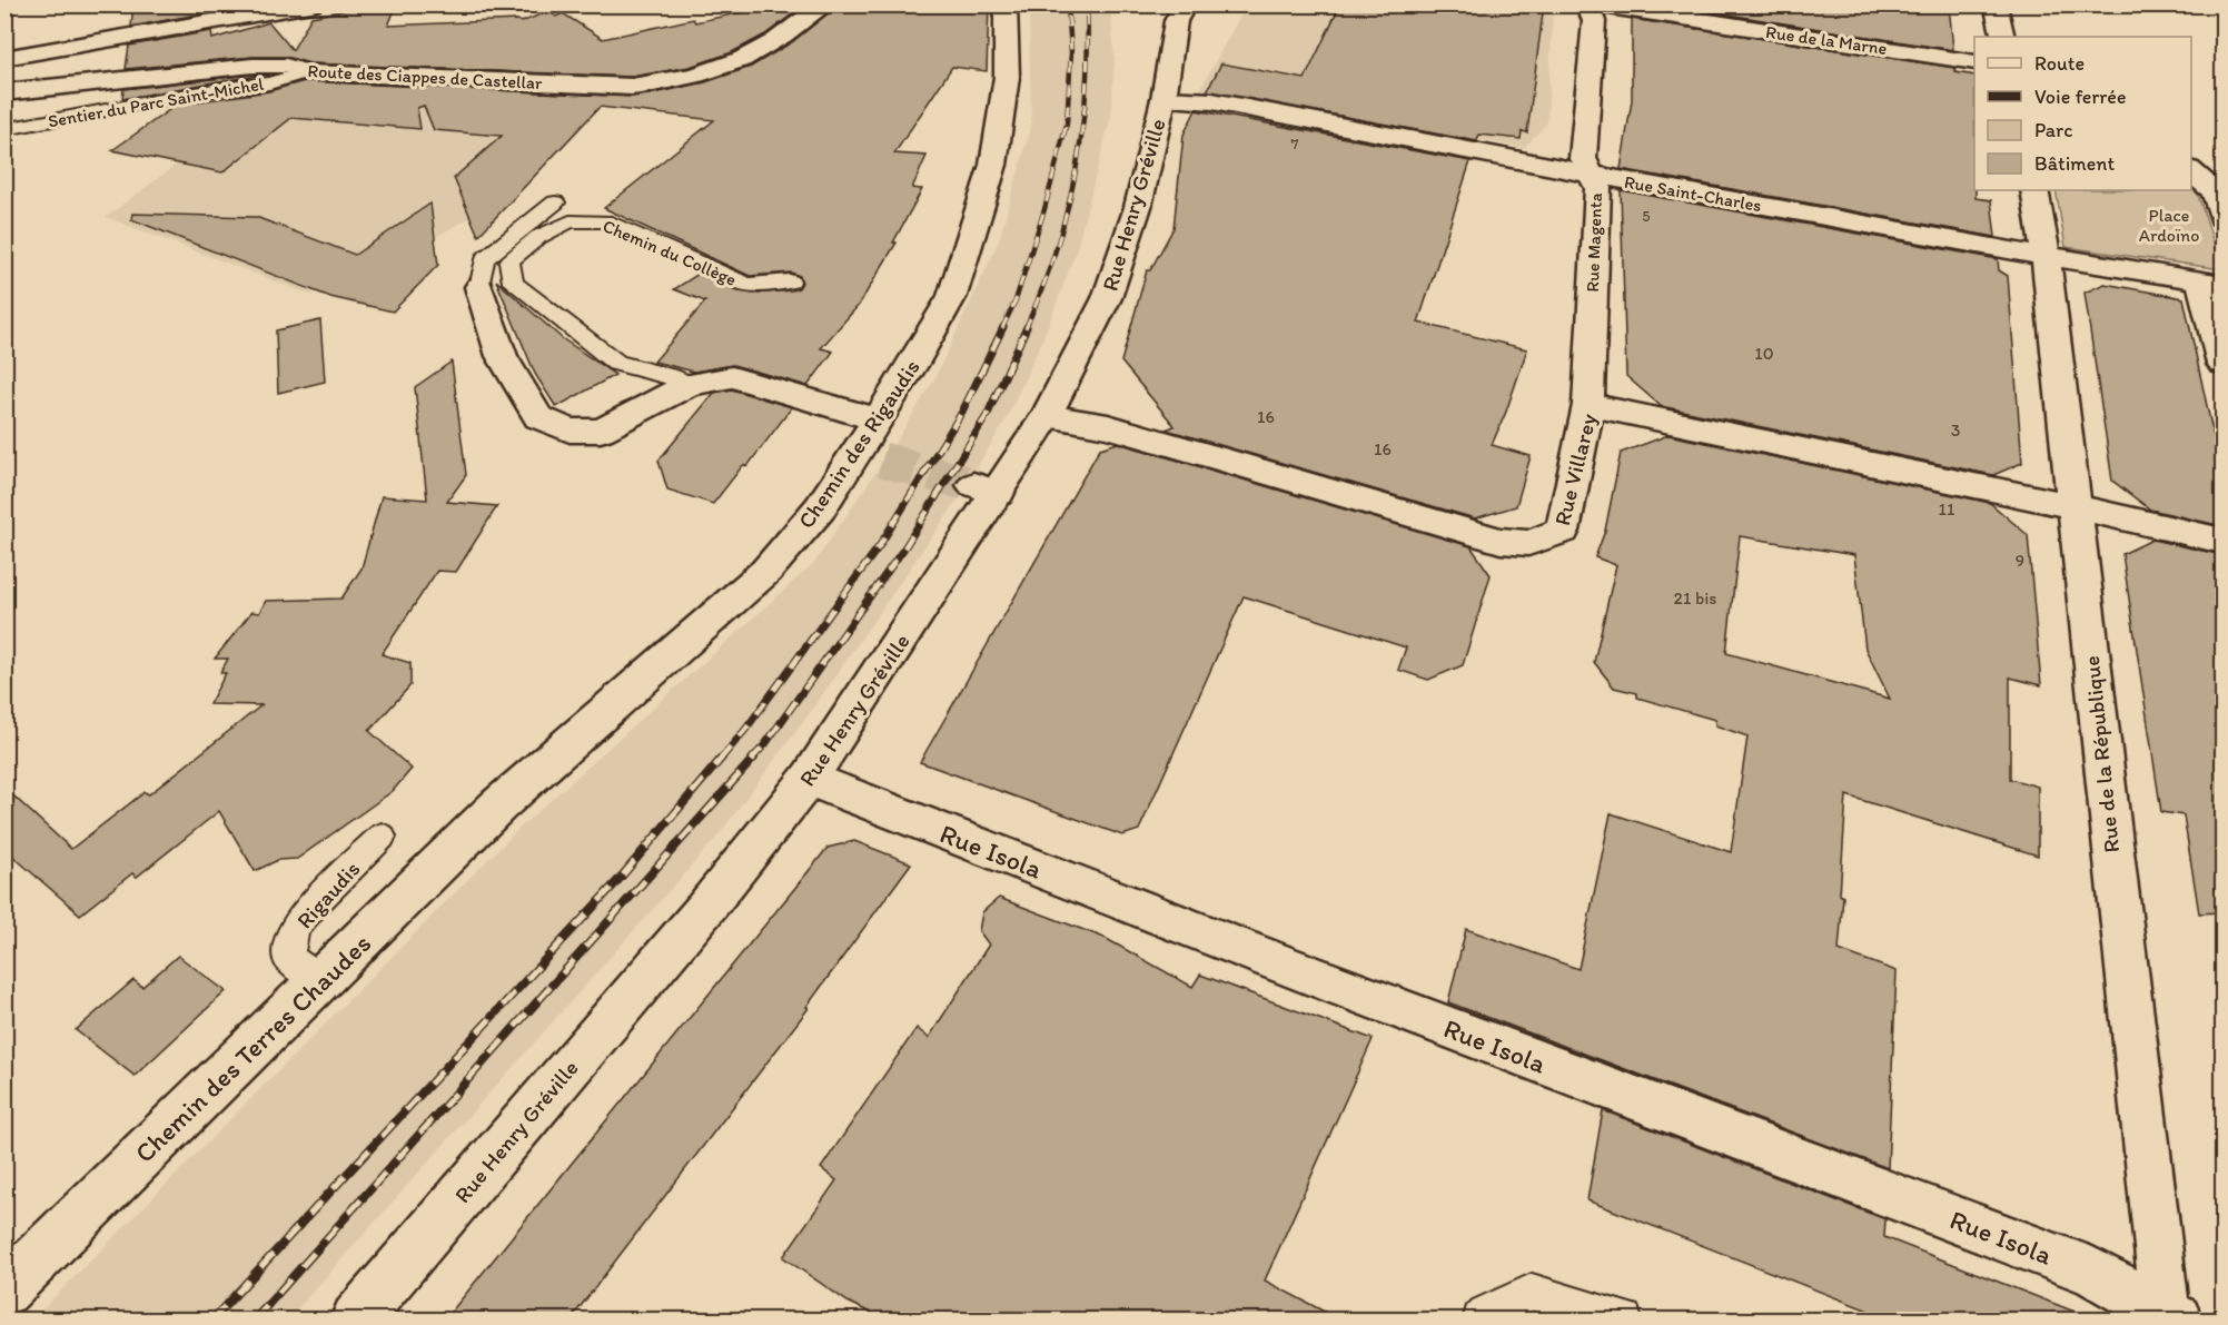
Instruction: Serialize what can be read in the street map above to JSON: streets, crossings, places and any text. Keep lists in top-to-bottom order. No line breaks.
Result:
{"streets":{"street":["Rue de la Marne","Route des Ciappes de Castellar","Rue Saint-Charles","Rue Henry Gréville","Rue Magenta","Chemin des Rigaudis","Rue Villarey","Rue de la République","Rue Isola","Chemin des Terres Chaudes"],"lane":["Sentier du Parc Saint-Michel","Chemin du Collège","Rigaudis"]},"crossings":[["Route des Ciappes de Castellar","Sentier du Parc Saint-Michel"],["Rue Saint-Charles","Rue Henry Gréville"],["Rue Saint-Charles","Rue Magenta"],["Rue Saint-Charles","Rue de la République"],["Rue Henry Gréville","Rue Villarey"],["Rue Henry Gréville","Rue Isola"],["Rue Magenta","Rue Villarey"],["Chemin des Rigaudis","Chemin des Terres Chaudes"],["Rue Villarey","Rue de la République"],["Rue de la République","Rue Isola"],["Rigaudis","Chemin des Terres Chaudes"]],"parks":["Place Ardoïno"],"house_numbers":["7","5","10","16","3","16","11","9","21 bis"],"legend":["Route","Voie ferrée","Parc","Bâtiment"]}
